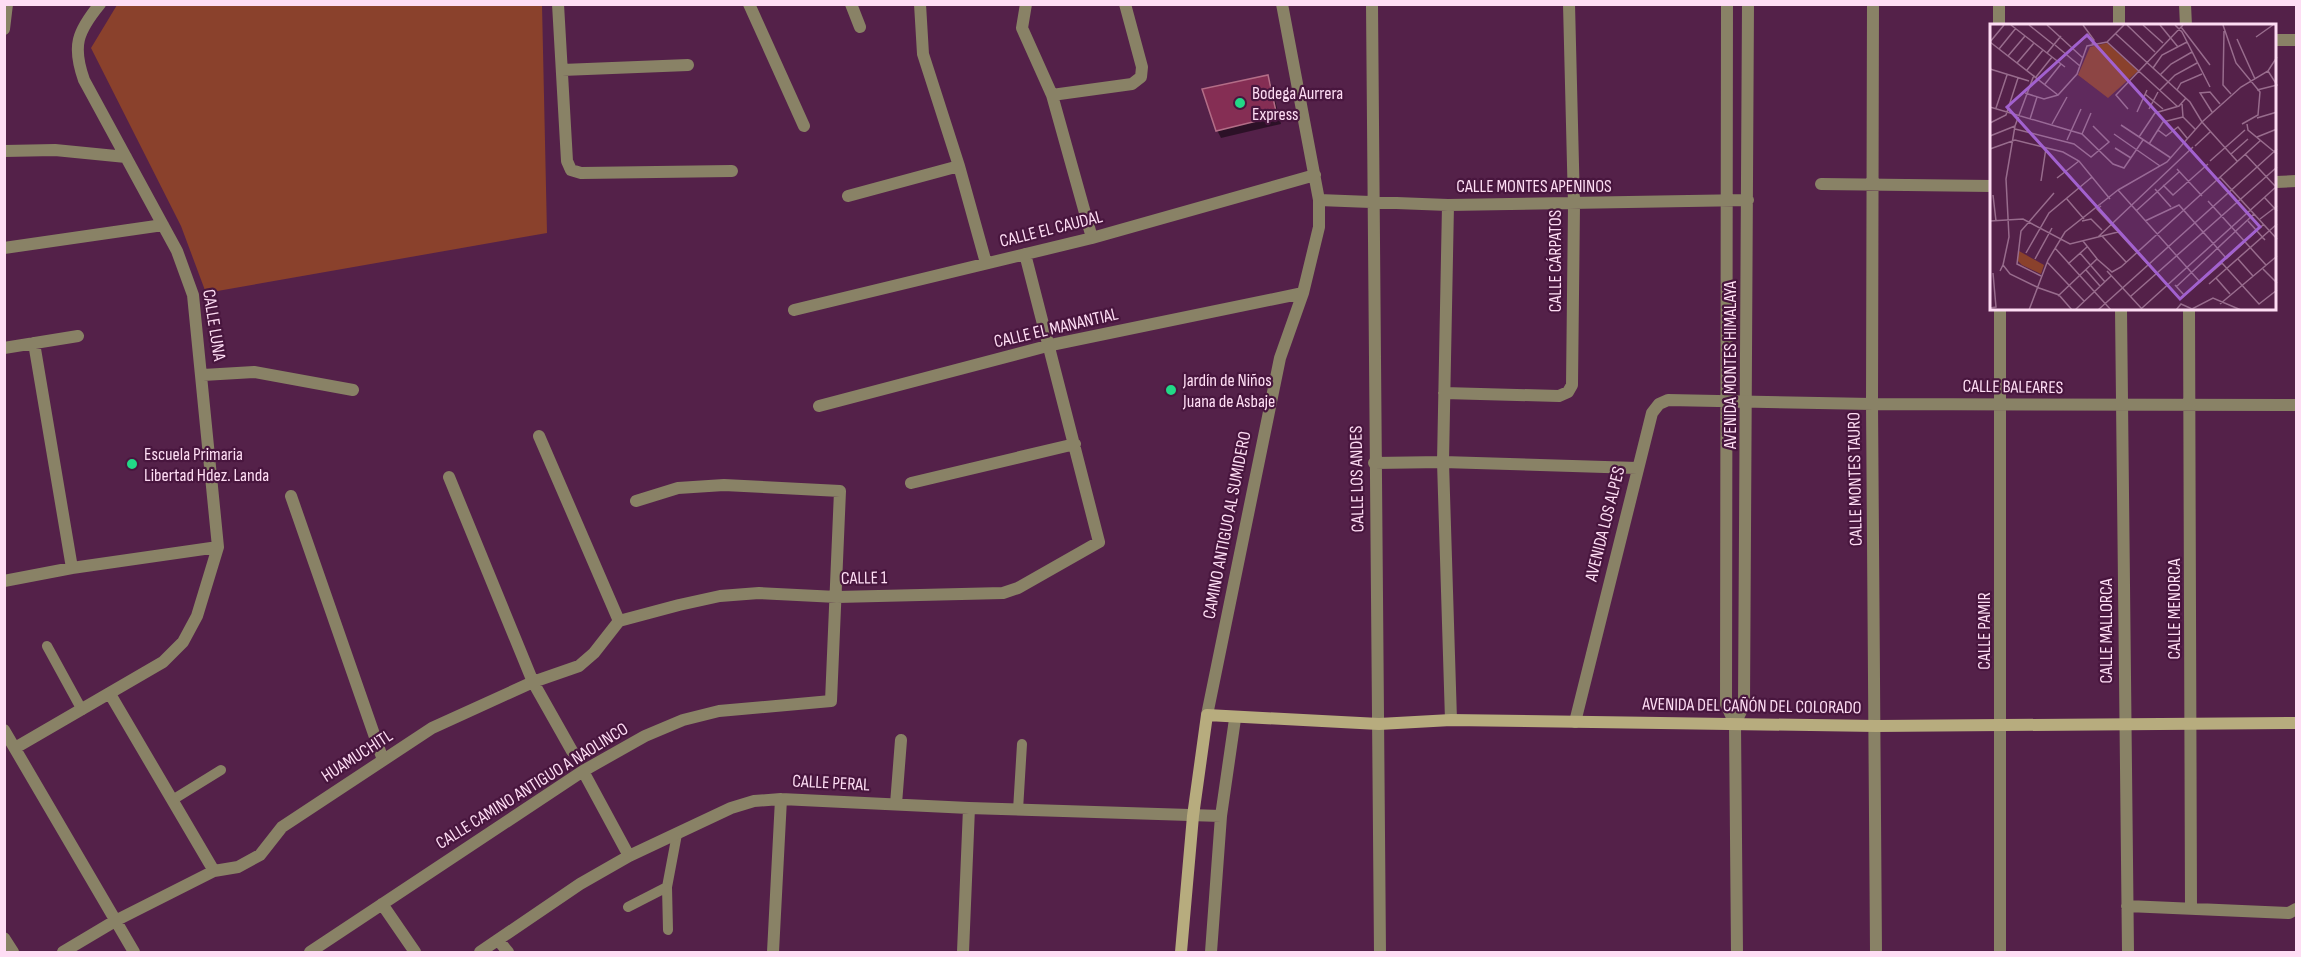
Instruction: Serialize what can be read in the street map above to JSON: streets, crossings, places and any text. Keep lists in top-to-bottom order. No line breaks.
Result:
{"streets":{"main road":["CAMINO ANTIGUO AL SUMIDERO","AVENIDA DEL CAÑÓN DEL COLORADO"],"street":["CALLE MONTES APENINOS","CALLE EL CAUDAL","CALLE CÁRPATOS","CALLE LUNA","CALLE EL MANANTIAL","AVENIDA MONTES HIMALAYA","CALLE BALEARES","CALLE LOS ANDES","CALLE MONTES TAURO","AVENIDA LOS ALPES","CALLE 1","CALLE MENORCA","CALLE PAMIR","CALLE MALLORCA","HUAMUCHITL","CALLE PERAL","CALLE CAMINO ANTIGUO A NAOLINCO"]},"crossings":[["CALLE MONTES APENINOS","CALLE CÁRPATOS"],["CALLE MONTES APENINOS","AVENIDA MONTES HIMALAYA"],["CALLE MONTES APENINOS","CALLE LOS ANDES"],["CALLE MONTES APENINOS","CAMINO ANTIGUO AL SUMIDERO"],["CALLE EL CAUDAL","CAMINO ANTIGUO AL SUMIDERO"],["CALLE EL MANANTIAL","CAMINO ANTIGUO AL SUMIDERO"],["AVENIDA MONTES HIMALAYA","CALLE BALEARES"],["AVENIDA MONTES HIMALAYA","AVENIDA LOS ALPES"],["AVENIDA MONTES HIMALAYA","AVENIDA DEL CAÑÓN DEL COLORADO"],["CALLE BALEARES","CALLE MONTES TAURO"],["CALLE BALEARES","AVENIDA LOS ALPES"],["CALLE BALEARES","CALLE MENORCA"],["CALLE BALEARES","CALLE PAMIR"],["CALLE BALEARES","CALLE MALLORCA"],["CALLE LOS ANDES","AVENIDA DEL CAÑÓN DEL COLORADO"],["CALLE MONTES TAURO","AVENIDA DEL CAÑÓN DEL COLORADO"],["AVENIDA LOS ALPES","AVENIDA DEL CAÑÓN DEL COLORADO"],["CAMINO ANTIGUO AL SUMIDERO","AVENIDA DEL CAÑÓN DEL COLORADO"],["CAMINO ANTIGUO AL SUMIDERO","CALLE PERAL"],["CALLE 1","HUAMUCHITL"],["CALLE 1","CALLE CAMINO ANTIGUO A NAOLINCO"],["CALLE MENORCA","AVENIDA DEL CAÑÓN DEL COLORADO"],["CALLE PAMIR","AVENIDA DEL CAÑÓN DEL COLORADO"],["CALLE MALLORCA","AVENIDA DEL CAÑÓN DEL COLORADO"]],"places":["Bodega Aurrera Express","Jardín de Niños Juana de Asbaje","Escuela Primaria Libertad Hdez. Landa"]}
